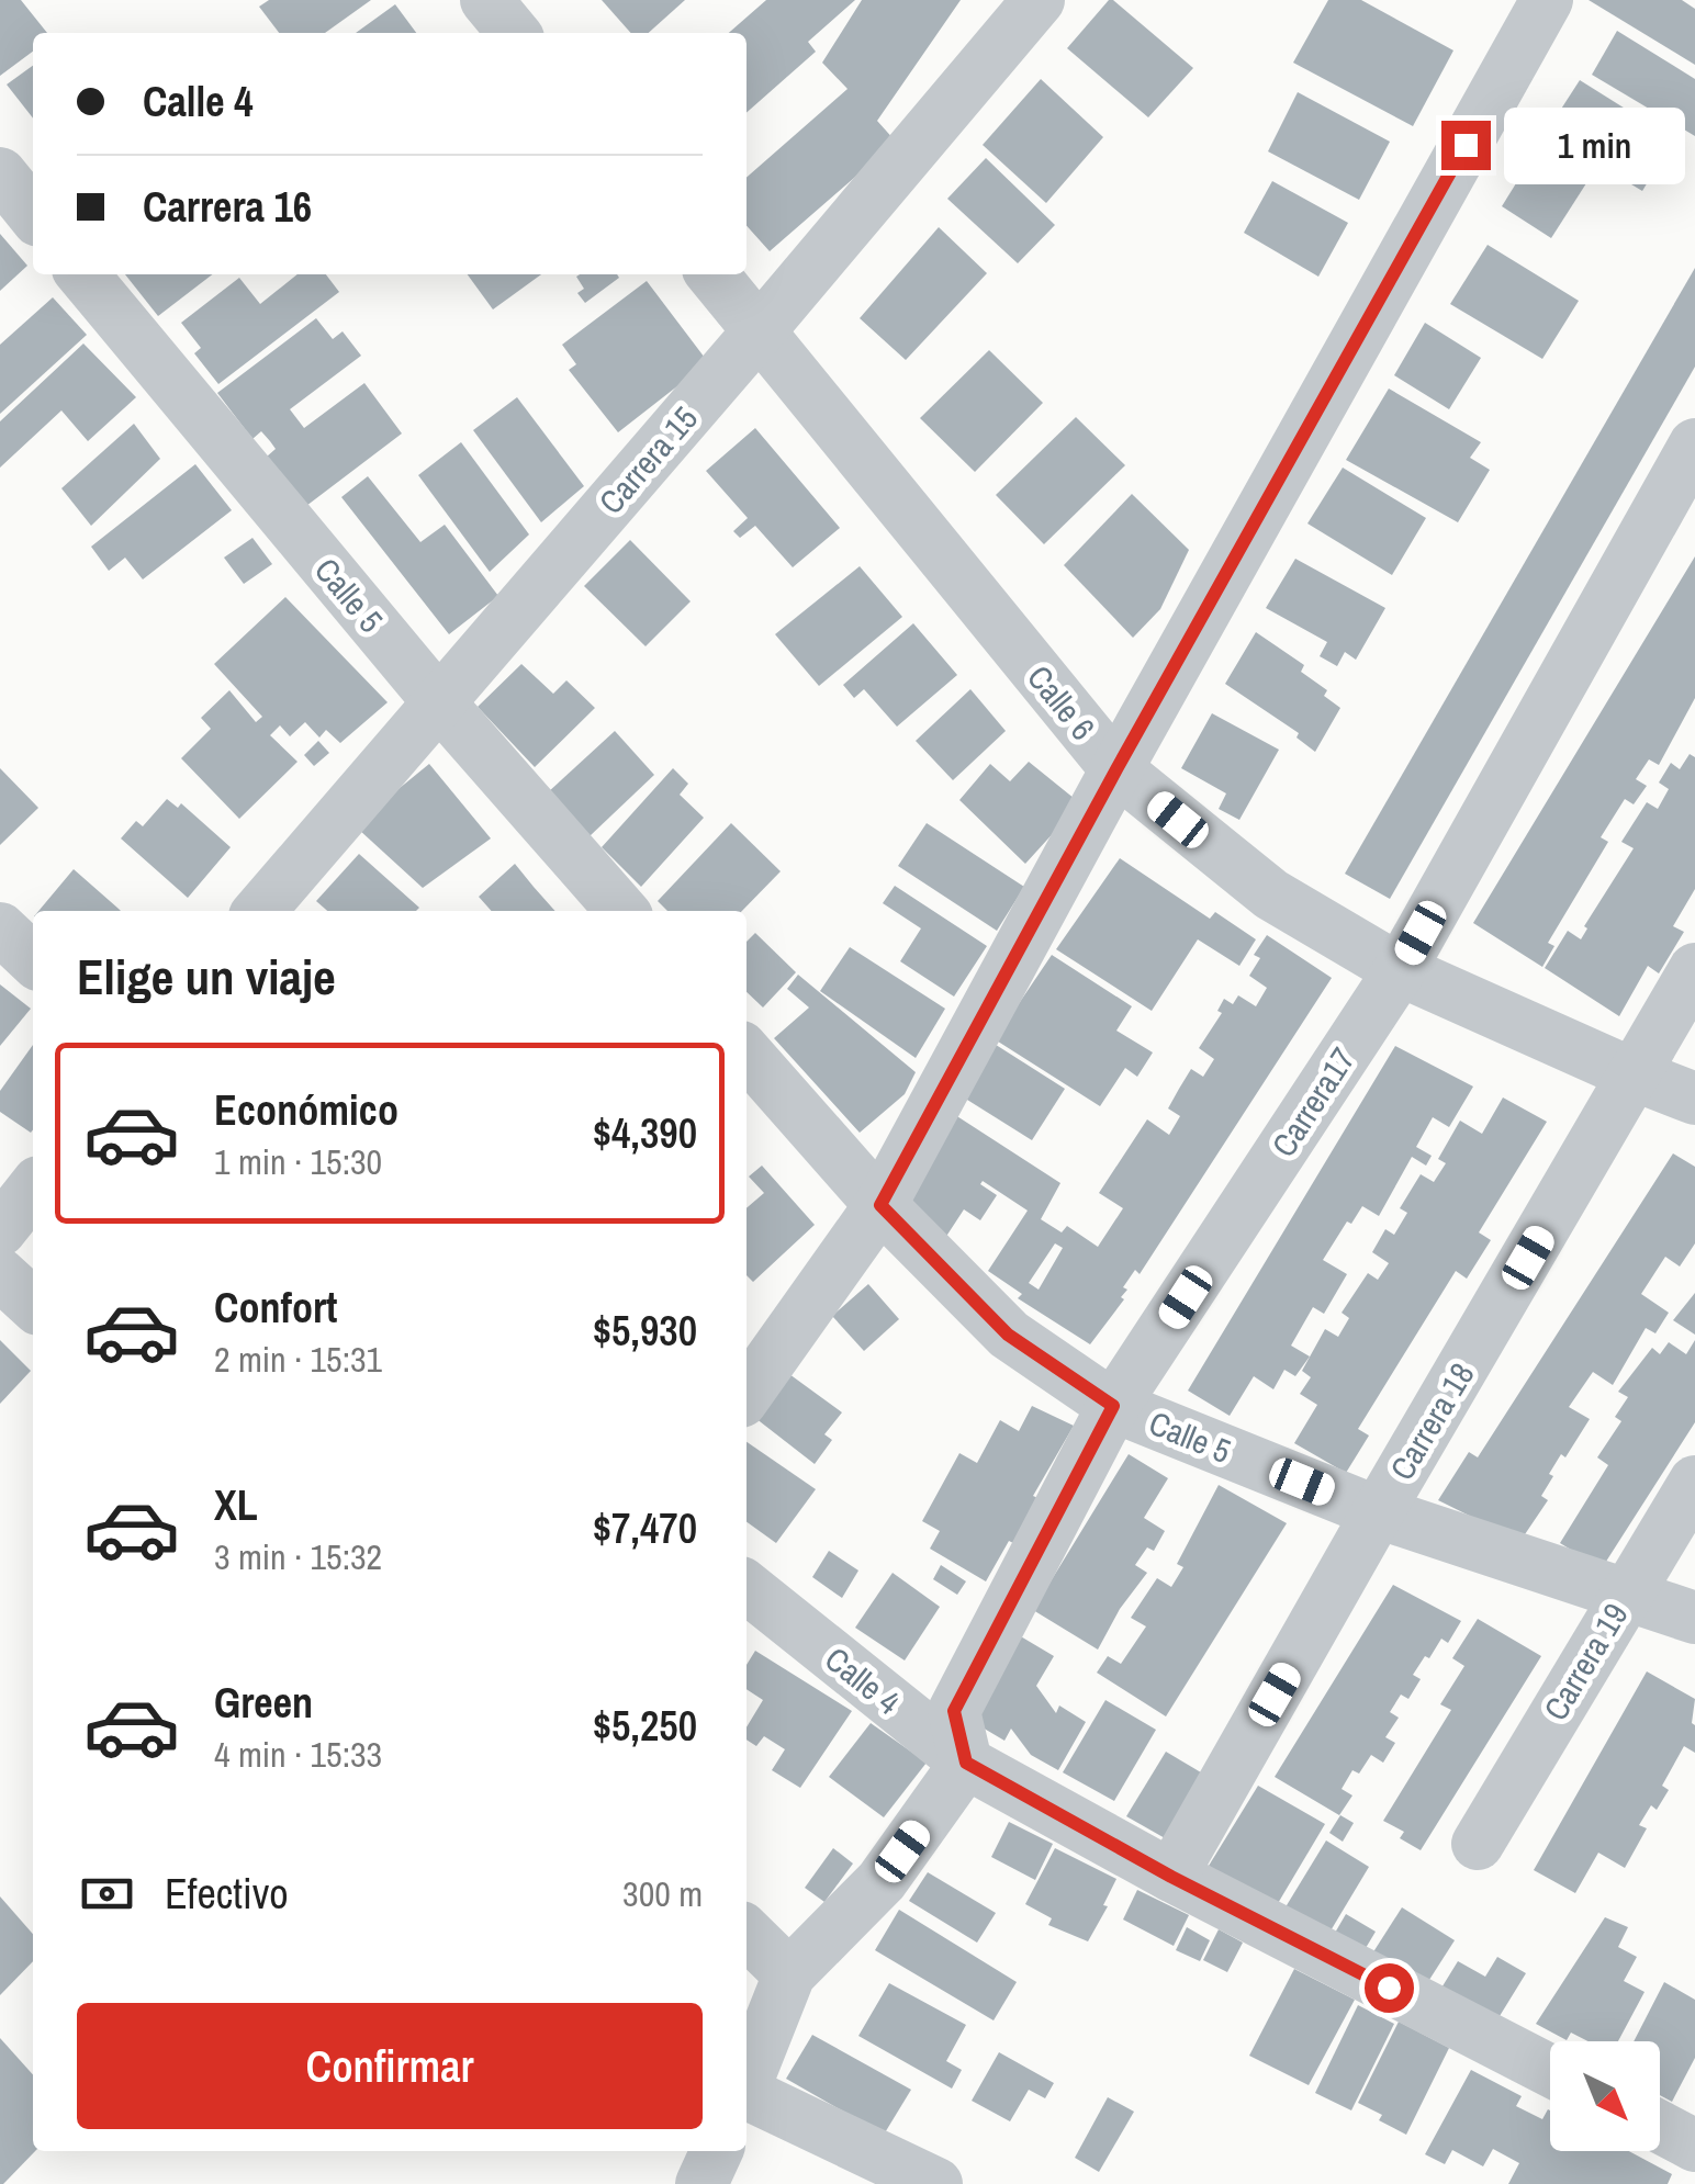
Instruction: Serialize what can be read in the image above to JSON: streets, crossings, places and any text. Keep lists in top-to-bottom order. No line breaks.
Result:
{"streets":{"street":["Carrera 15","Calle 5","Calle 6","Carrera17","Carrera 18","Carrera 19","Calle 4"]},"crossings":[["Carrera 15","Calle 5"],["Carrera 15","Calle 6"],["Calle 5","Carrera17"],["Calle 5","Carrera 18"],["Calle 5","Carrera 19"],["Calle 6","Carrera17"],["Calle 6","Carrera 18"],["Carrera17","Calle 4"],["Carrera 18","Calle 4"]],"north":"bottom right","page":{"banner":["Calle 4","Carrera 16"],"bubble":"1 min","heading":"Elige un viaje","list":[{"name":"Económico","note":"1 min · 15:30","value":"$4,390"},{"name":"Confort","note":"2 min · 15:31","value":"$5,930"},{"name":"XL","note":"3 min · 15:32","value":"$7,470"},{"name":"Green","note":"4 min · 15:33","value":"$5,250"}],"pay":["Efectivo","300 m"],"buttons":"Confirmar"}}
